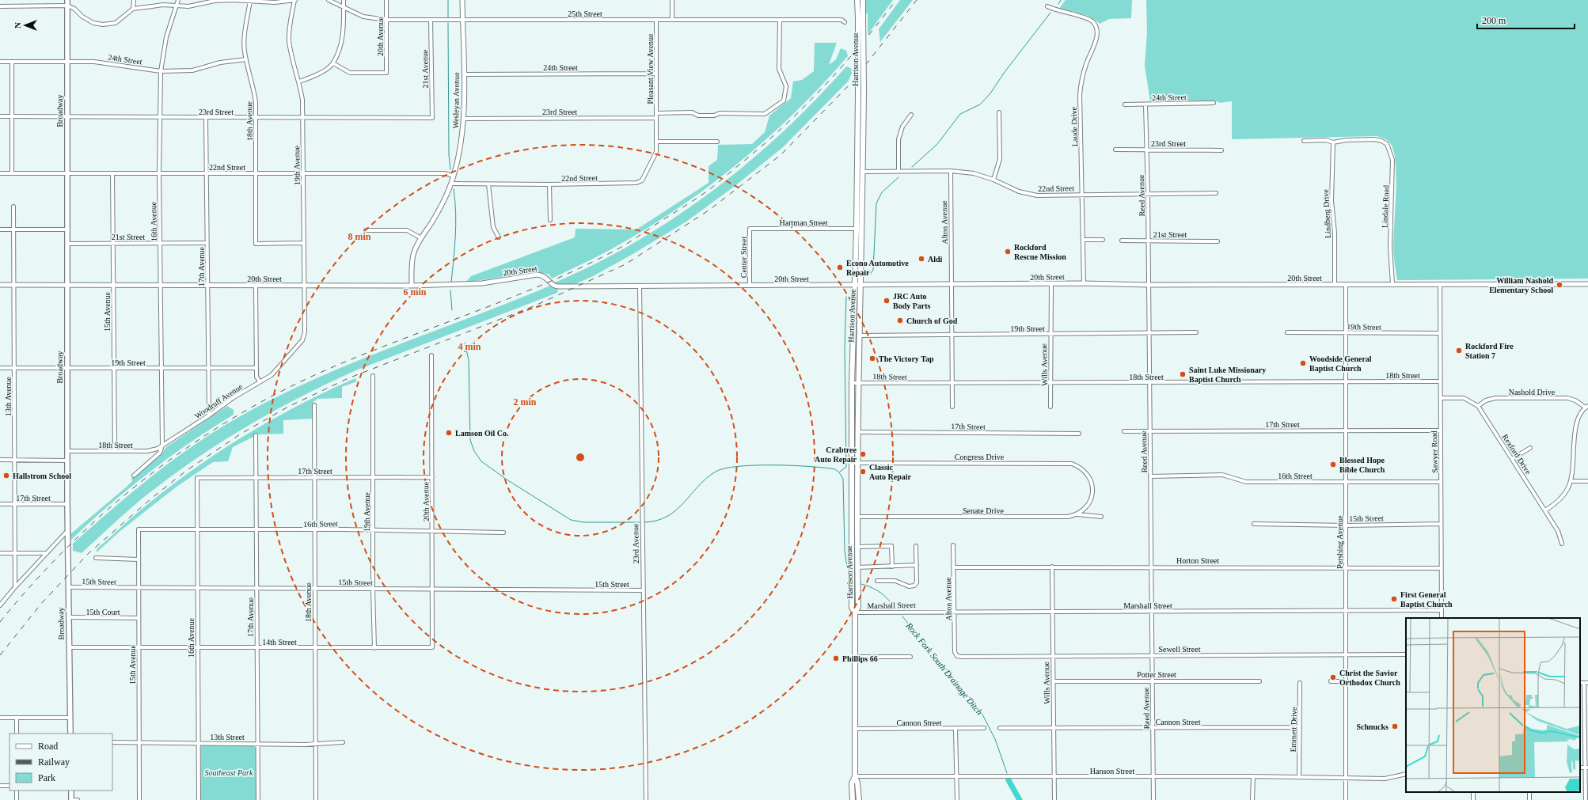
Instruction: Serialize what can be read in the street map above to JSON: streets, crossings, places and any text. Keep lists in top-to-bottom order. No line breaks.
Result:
{"streets":{"main road":["Harrison Avenue","Broadway"],"street":["25th Street","20th Avenue","24th Street","21st Avenue","Pleasant View Avenue","Wesleyan Avenue","23rd Street","18th Avenue","Laude Drive","19th Avenue","22nd Street","Reed Avenue","Lindale Road","Lindberg Drive","16th Avenue","Hartman Street","Alton Avenue","21st Street","Center Street","17th Avenue","20th Street","15th Avenue","19th Street","Wills Avenue","18th Street","Nashold Drive","13th Avenue","Woodruff Avenue","17th Street","Sawyer Road","Rexford Drive","Congress Drive","16th Street","Senate Drive","15th Street","Pershing Avenue","23rd Avenue","Horton Street","Marshall Street","15th Court","14th Street","Sewell Street","Potter Street","Cannon Street","Emmett Drive","13th Street","Hanson Street"]},"crossings":[["25th Street","20th Avenue"],["25th Street","21st Avenue"],["25th Street","Pleasant View Avenue"],["25th Street","Wesleyan Avenue"],["20th Avenue","17th Street"],["20th Avenue","16th Street"],["20th Avenue","15th Street"],["20th Avenue","14th Street"],["24th Street","Pleasant View Avenue"],["24th Street","Wesleyan Avenue"],["24th Street","Broadway"],["24th Street","18th Avenue"],["24th Street","Reed Avenue"],["24th Street","16th Avenue"],["Harrison Avenue","22nd Street"],["Harrison Avenue","Hartman Street"],["Harrison Avenue","20th Street"],["Harrison Avenue","19th Street"],["Harrison Avenue","18th Street"],["Harrison Avenue","17th Street"],["Harrison Avenue","Congress Drive"],["Harrison Avenue","Senate Drive"],["Harrison Avenue","Marshall Street"],["Harrison Avenue","Cannon Street"],["Harrison Avenue","Hanson Street"],["21st Avenue","23rd Street"],["Pleasant View Avenue","23rd Street"],["Pleasant View Avenue","22nd Street"],["Wesleyan Avenue","23rd Street"],["Wesleyan Avenue","22nd Street"],["Wesleyan Avenue","20th Street"],["Broadway","23rd Street"],["Broadway","22nd Street"],["Broadway","21st Street"],["Broadway","20th Street"],["Broadway","19th Street"],["Broadway","18th Street"],["Broadway","17th Street"],["Broadway","15th Street"],["Broadway","15th Court"],["Broadway","14th Street"],["23rd Street","18th Avenue"],["23rd Street","19th Avenue"],["23rd Street","22nd Street"],["23rd Street","Reed Avenue"],["23rd Street","16th Avenue"],["23rd Street","17th Avenue"],["18th Avenue","19th Avenue"],["18th Avenue","22nd Street"],["18th Avenue","17th Street"],["18th Avenue","16th Street"],["18th Avenue","15th Street"],["18th Avenue","14th Street"],["18th Avenue","13th Street"],["Laude Drive","22nd Street"],["Laude Drive","20th Street"],["19th Avenue","22nd Street"],["19th Avenue","20th Street"],["19th Avenue","Woodruff Avenue"],["19th Avenue","17th Street"],["19th Avenue","16th Street"],["19th Avenue","15th Street"],["19th Avenue","14th Street"],["22nd Street","Reed Avenue"],["22nd Street","16th Avenue"],["22nd Street","Alton Avenue"],["22nd Street","17th Avenue"],["22nd Street","15th Avenue"],["Reed Avenue","21st Street"],["Reed Avenue","20th Street"],["Reed Avenue","19th Street"],["Reed Avenue","18th Street"],["Reed Avenue","17th Street"],["Reed Avenue","16th Street"],["Reed Avenue","Horton Street"],["Reed Avenue","Marshall Street"],["Reed Avenue","Sewell Street"],["Reed Avenue","Potter Street"],["Reed Avenue","Cannon Street"],["Reed Avenue","Hanson Street"],["Lindale Road","Lindberg Drive"],["Lindale Road","20th Street"],["Lindberg Drive","20th Street"],["16th Avenue","21st Street"],["16th Avenue","20th Street"],["16th Avenue","19th Street"],["16th Avenue","18th Street"],["16th Avenue","Woodruff Avenue"],["16th Avenue","17th Street"],["16th Avenue","16th Street"],["16th Avenue","15th Street"],["16th Avenue","14th Street"],["16th Avenue","13th Street"],["Hartman Street","Center Street"],["Alton Avenue","20th Street"],["Alton Avenue","19th Street"],["Alton Avenue","18th Street"],["Alton Avenue","Horton Street"],["Alton Avenue","Marshall Street"],["Alton Avenue","Sewell Street"],["21st Street","17th Avenue"],["21st Street","15th Avenue"],["Center Street","20th Street"],["17th Avenue","20th Street"],["17th Avenue","19th Street"],["17th Avenue","Woodruff Avenue"],["17th Avenue","17th Street"],["17th Avenue","16th Street"],["17th Avenue","15th Street"],["17th Avenue","14th Street"],["17th Avenue","13th Street"],["20th Street","15th Avenue"],["20th Street","Wills Avenue"],["20th Street","13th Avenue"],["20th Street","Sawyer Road"],["20th Street","Pershing Avenue"],["20th Street","23rd Avenue"],["15th Avenue","19th Street"],["15th Avenue","18th Street"],["15th Avenue","16th Street"],["15th Avenue","15th Street"],["15th Avenue","15th Court"],["15th Avenue","14th Street"],["15th Avenue","13th Street"],["19th Street","Wills Avenue"],["19th Street","13th Avenue"],["19th Street","Sawyer Road"],["19th Street","Pershing Avenue"],["Wills Avenue","18th Street"],["Wills Avenue","Horton Street"],["Wills Avenue","Marshall Street"],["Wills Avenue","Sewell Street"],["Wills Avenue","Potter Street"],["Wills Avenue","Cannon Street"],["Wills Avenue","Hanson Street"],["18th Street","Woodruff Avenue"],["18th Street","Sawyer Road"],["18th Street","Pershing Avenue"],["Nashold Drive","Rexford Drive"],["13th Avenue","17th Street"],["17th Street","Sawyer Road"],["17th Street","Pershing Avenue"],["Sawyer Road","16th Street"],["Sawyer Road","15th Street"],["Sawyer Road","Horton Street"],["Sawyer Road","Marshall Street"],["Congress Drive","Senate Drive"],["16th Street","Pershing Avenue"],["15th Street","Pershing Avenue"],["15th Street","23rd Avenue"],["Pershing Avenue","Horton Street"],["Pershing Avenue","Marshall Street"],["Pershing Avenue","Sewell Street"],["Pershing Avenue","Hanson Street"],["Cannon Street","Emmett Drive"],["Emmett Drive","Hanson Street"]],"water":["Rock Fork South Drainage Ditch"],"parks":["Southeast Park"],"places":["Rockford Rescue Mission","Aldi","Econo Automotive Repair","William Nashold Elementary School","JRC Auto Body Parts","Church of God","Rockford Fire Station 7","The Victory Tap","Woodside General Baptist Church","Saint Luke Missionary Baptist Church","Lamson Oil Co.","Crabtree Auto Repair","Blessed Hope Bible Church","Classic Auto Repair","Hallstrom School","First General Baptist Church","Phillips 66","Christ the Savior Orthodox Church","Schnucks"],"legend":["Road","Railway","Park"],"scale_bar":"200 m","north":"left","rings":["8 min","6 min","4 min","2 min"]}
